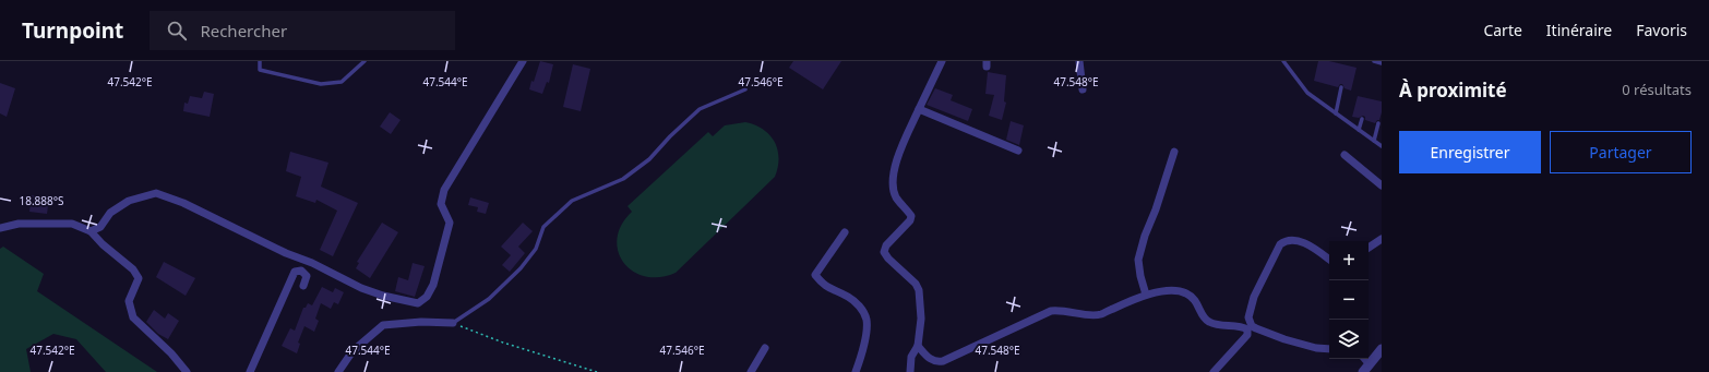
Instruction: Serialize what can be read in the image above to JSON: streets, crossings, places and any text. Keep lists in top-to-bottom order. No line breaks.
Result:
{"page":{"header":"Turnpoint","search":"Rechercher","nav":["Carte","Itinéraire","Favoris"],"heading":["À proximité","0 résultats"],"buttons":["Enregistrer","Partager"],"map_buttons":["+","−"]},"coordinates":["47.542°E","47.544°E","47.546°E","47.548°E","18.888°S"]}
